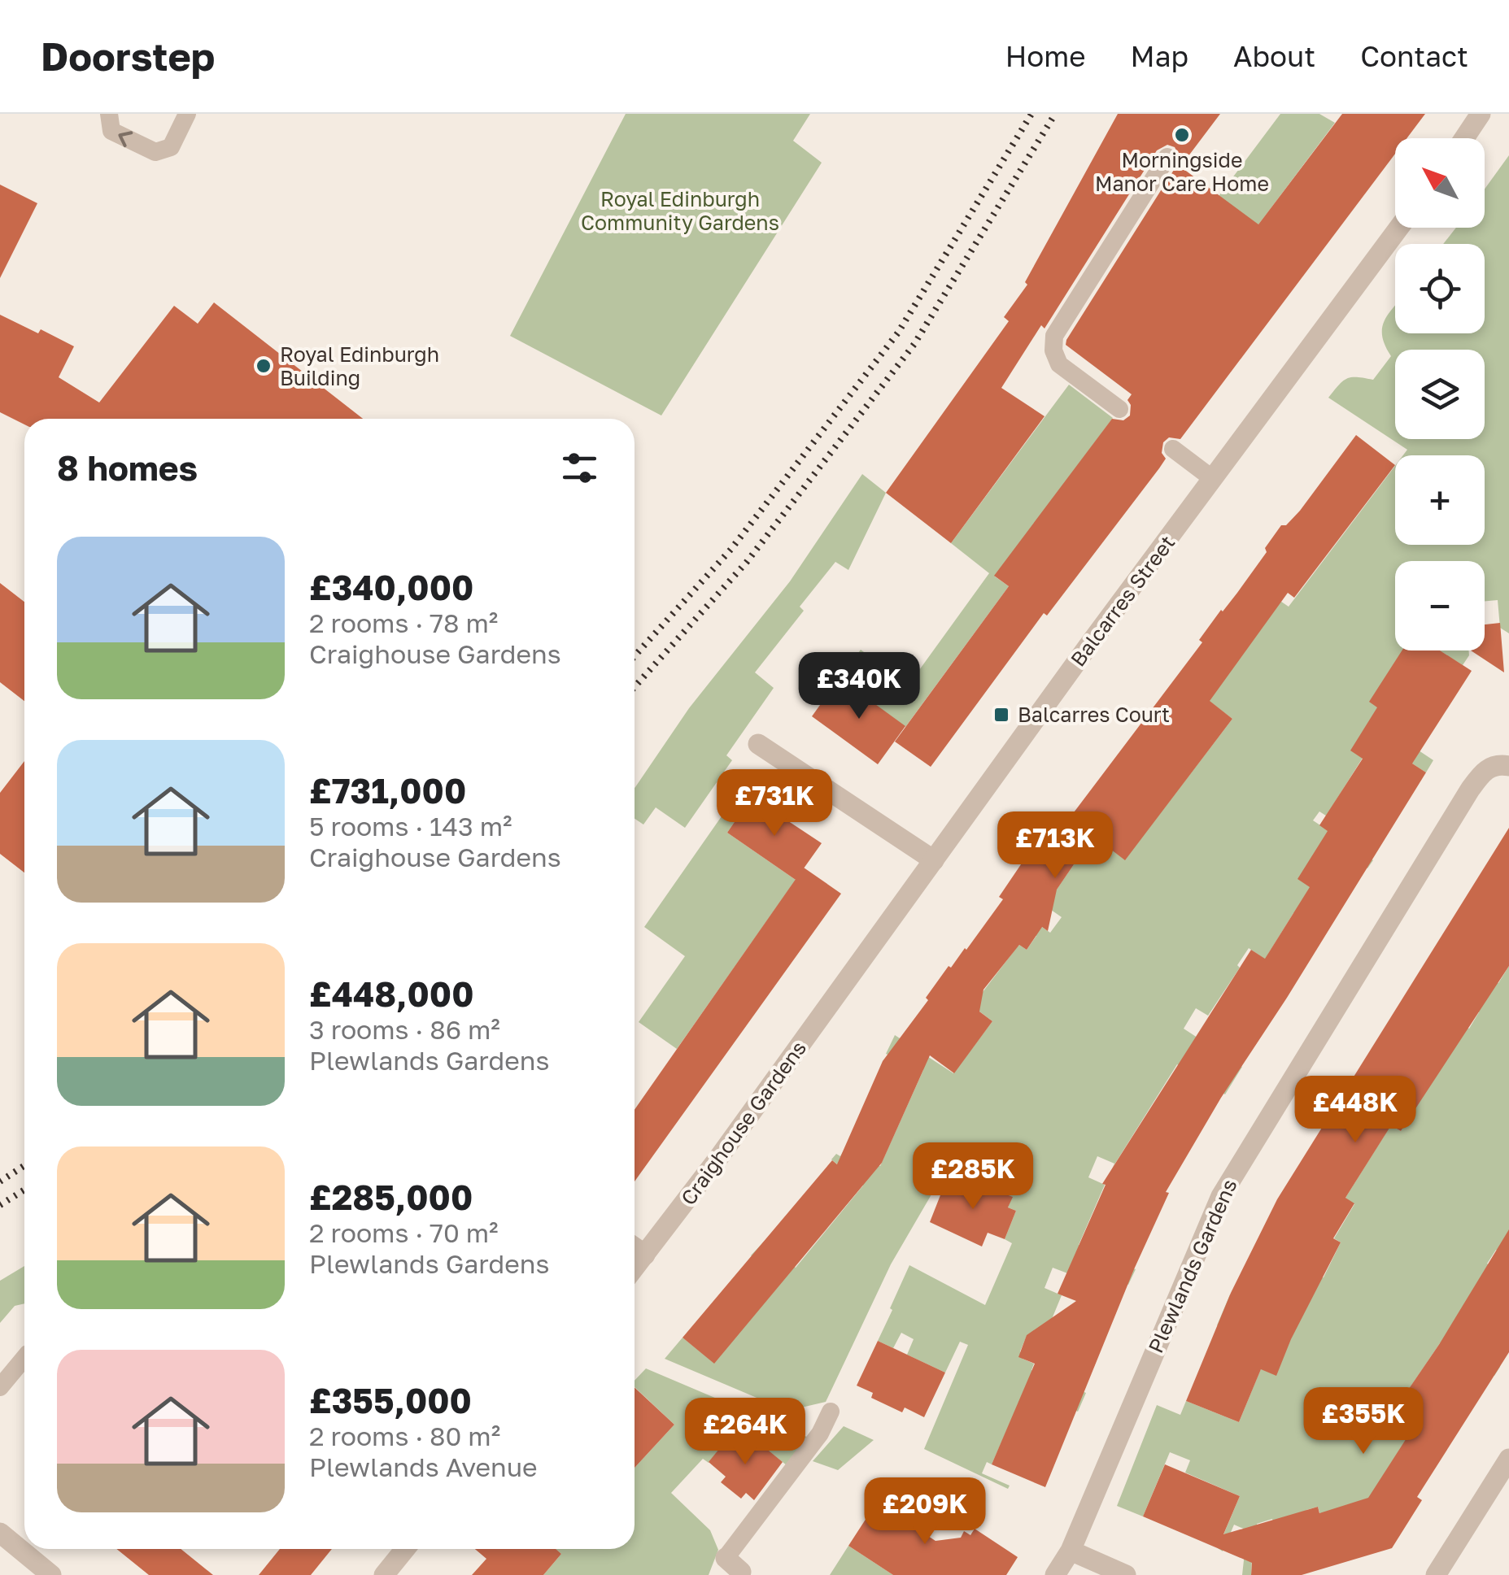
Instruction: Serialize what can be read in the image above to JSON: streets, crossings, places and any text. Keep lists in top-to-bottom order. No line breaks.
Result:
{"streets":{"street":["Balcarres Street","Craighouse Gardens","Plewlands Gardens"]},"crossings":[["Balcarres Street","Craighouse Gardens"]],"parks":["Royal Edinburgh Community Gardens"],"places":{"other":["Morningside Manor Care Home","Royal Edinburgh Building"],"transit":["Balcarres Court"]},"north":"top left","page":{"header":"Doorstep","nav":["Home","Map","About","Contact"],"map_buttons":["+","−"],"heading":"8 homes","list":[{"name":"£340,000","note":"2 rooms · 78 m² · Craighouse Gardens"},{"name":"£731,000","note":"5 rooms · 143 m² · Craighouse Gardens"},{"name":"£448,000","note":"3 rooms · 86 m² · Plewlands Gardens"},{"name":"£285,000","note":"2 rooms · 70 m² · Plewlands Gardens"},{"name":"£355,000","note":"2 rooms · 80 m² · Plewlands Avenue"}],"price":["£340K","£731K","£713K","£448K","£285K","£355K","£264K","£209K"]}}
